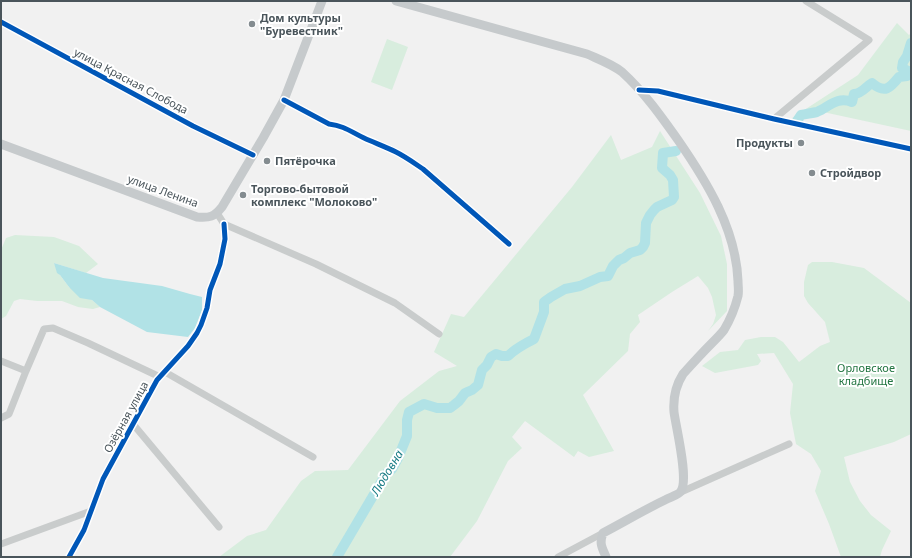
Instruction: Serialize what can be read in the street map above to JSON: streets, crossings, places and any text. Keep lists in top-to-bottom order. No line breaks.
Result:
{"streets":{"main road":["улица Ленина"],"street":["улица Красная Слобода","Озёрная улица"]},"water":["Людовна"],"parks":["Орловское кладбище"],"places":["Дом культуры \"Буревестник\"","Продукты","Пятёрочка","Стройдвор","Торгово-бытовой комплекс \"Молоково\""]}
